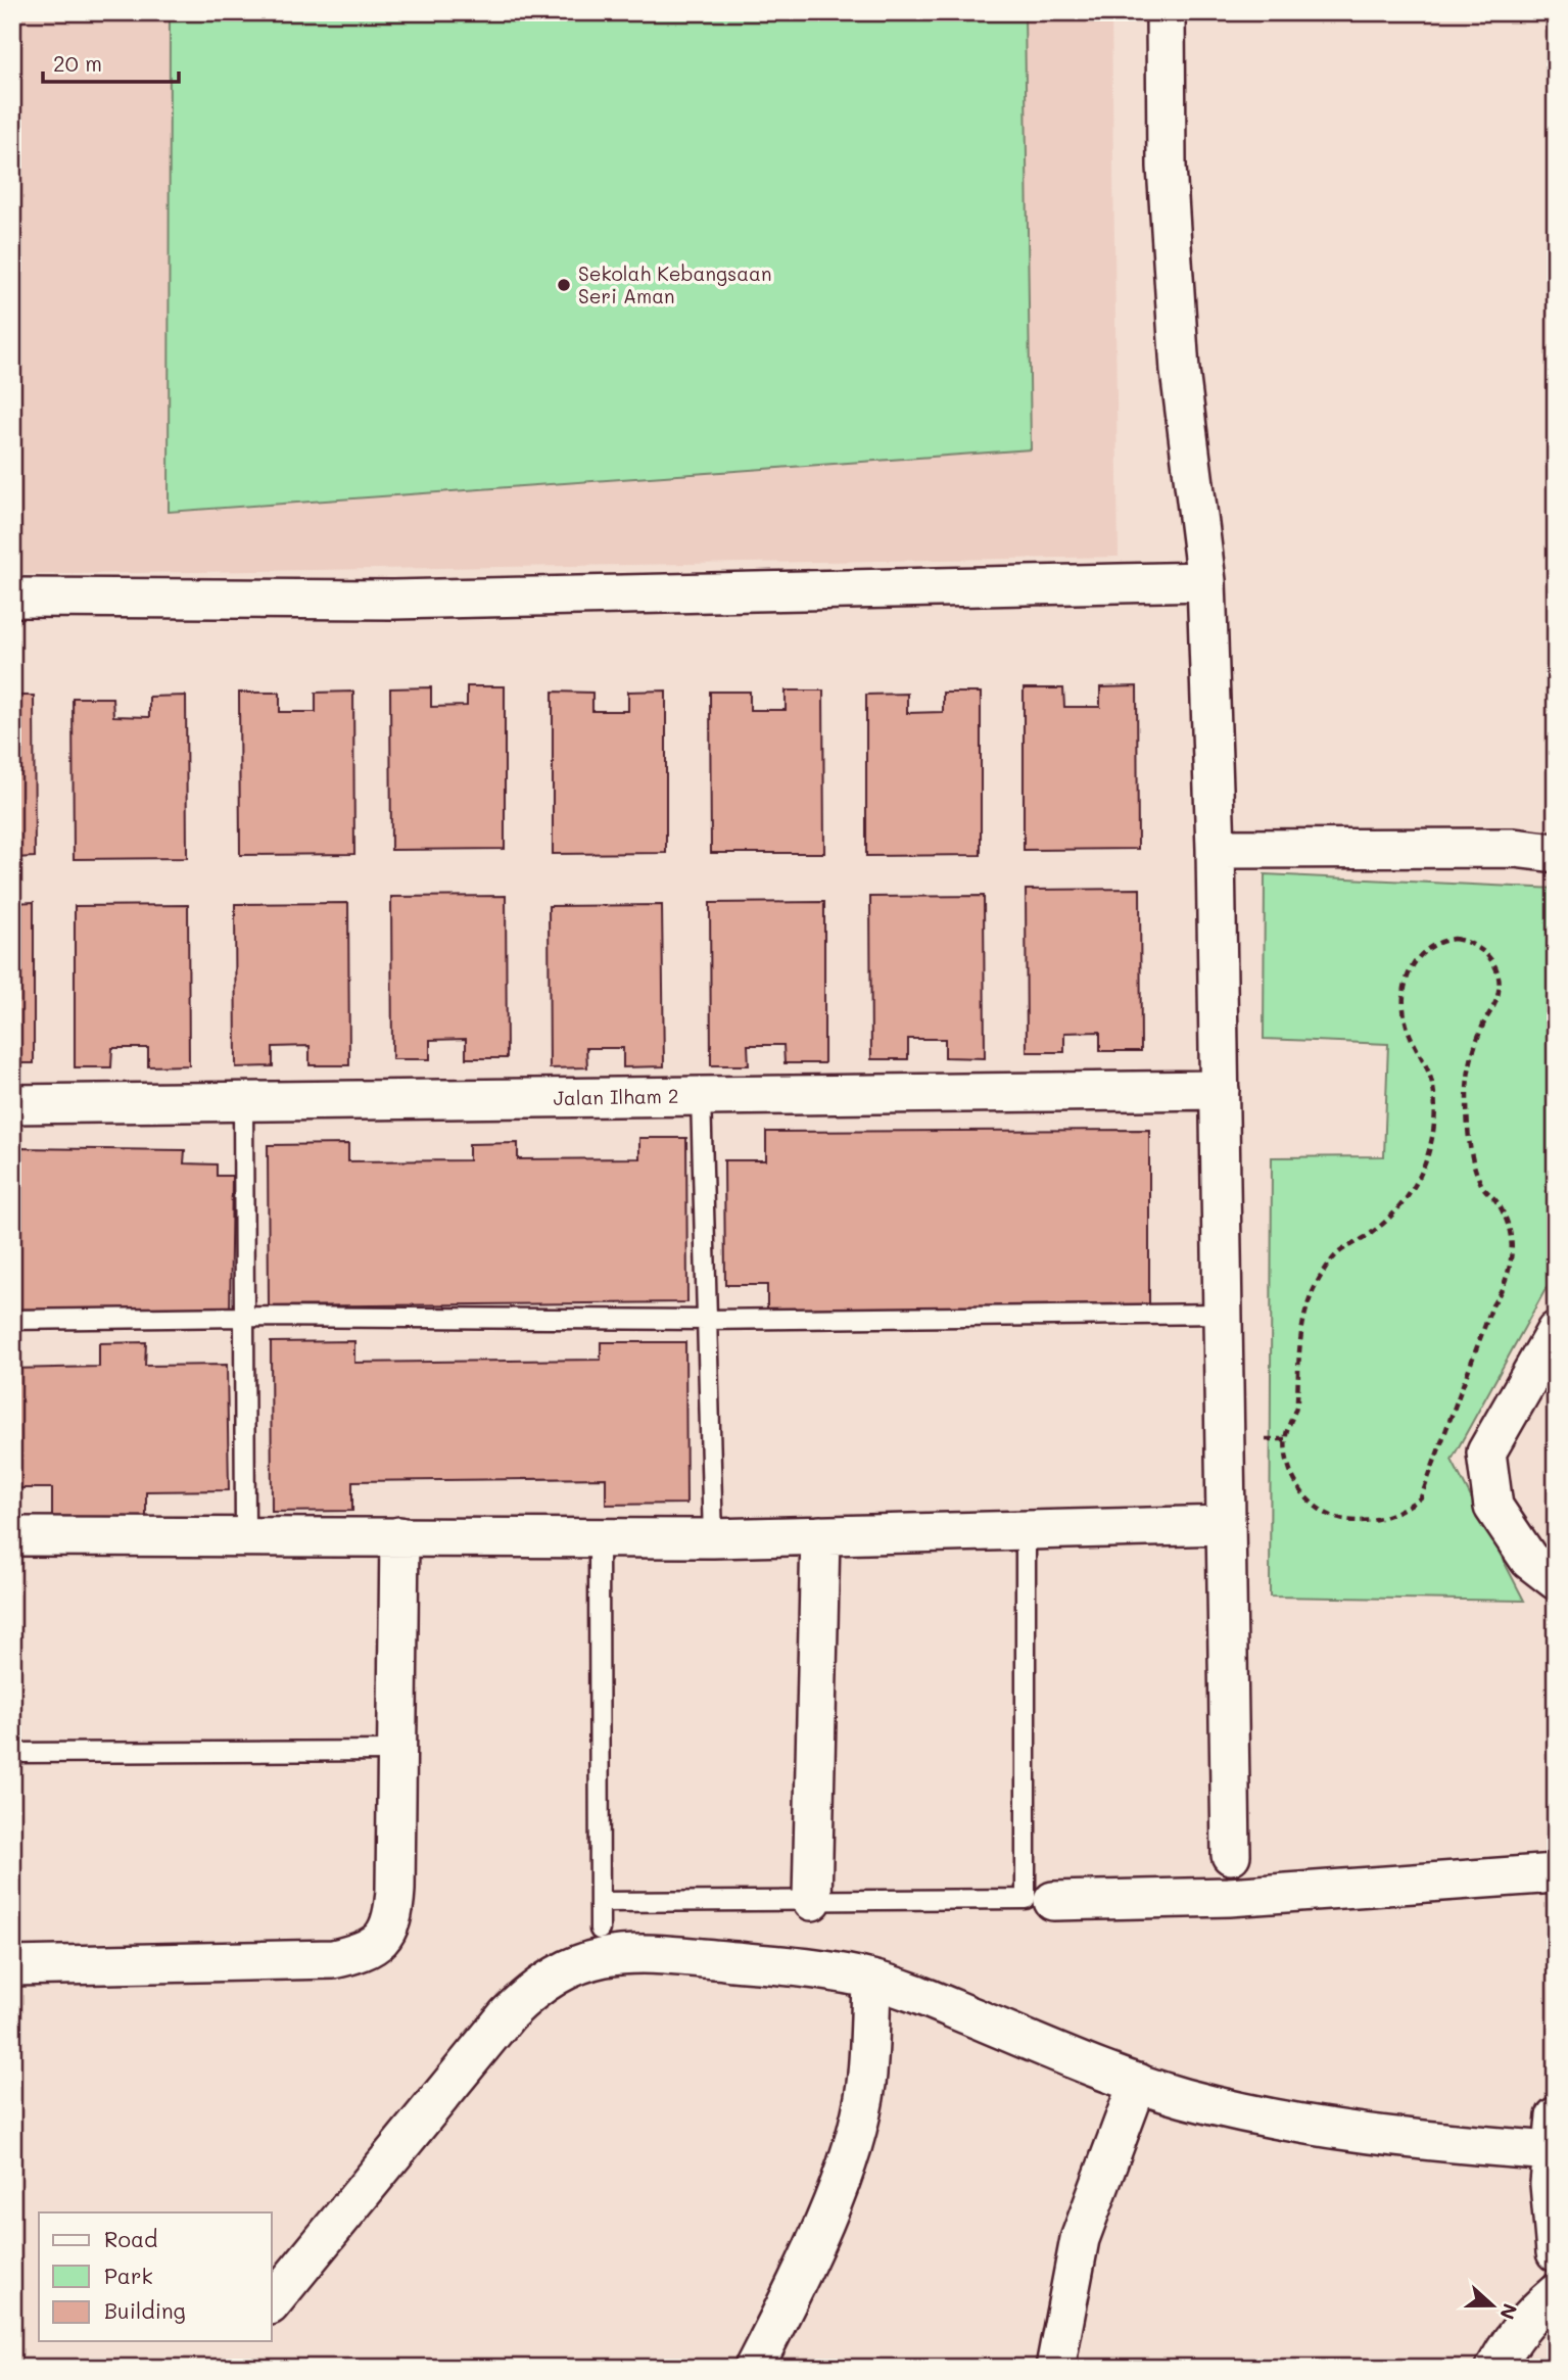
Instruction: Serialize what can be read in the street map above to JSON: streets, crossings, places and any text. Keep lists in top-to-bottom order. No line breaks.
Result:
{"streets":{"street":["Jalan Ilham 2"]},"places":["Sekolah Kebangsaan Seri Aman"],"legend":["Road","Park","Building"],"scale_bar":"20 m","north":"right"}
